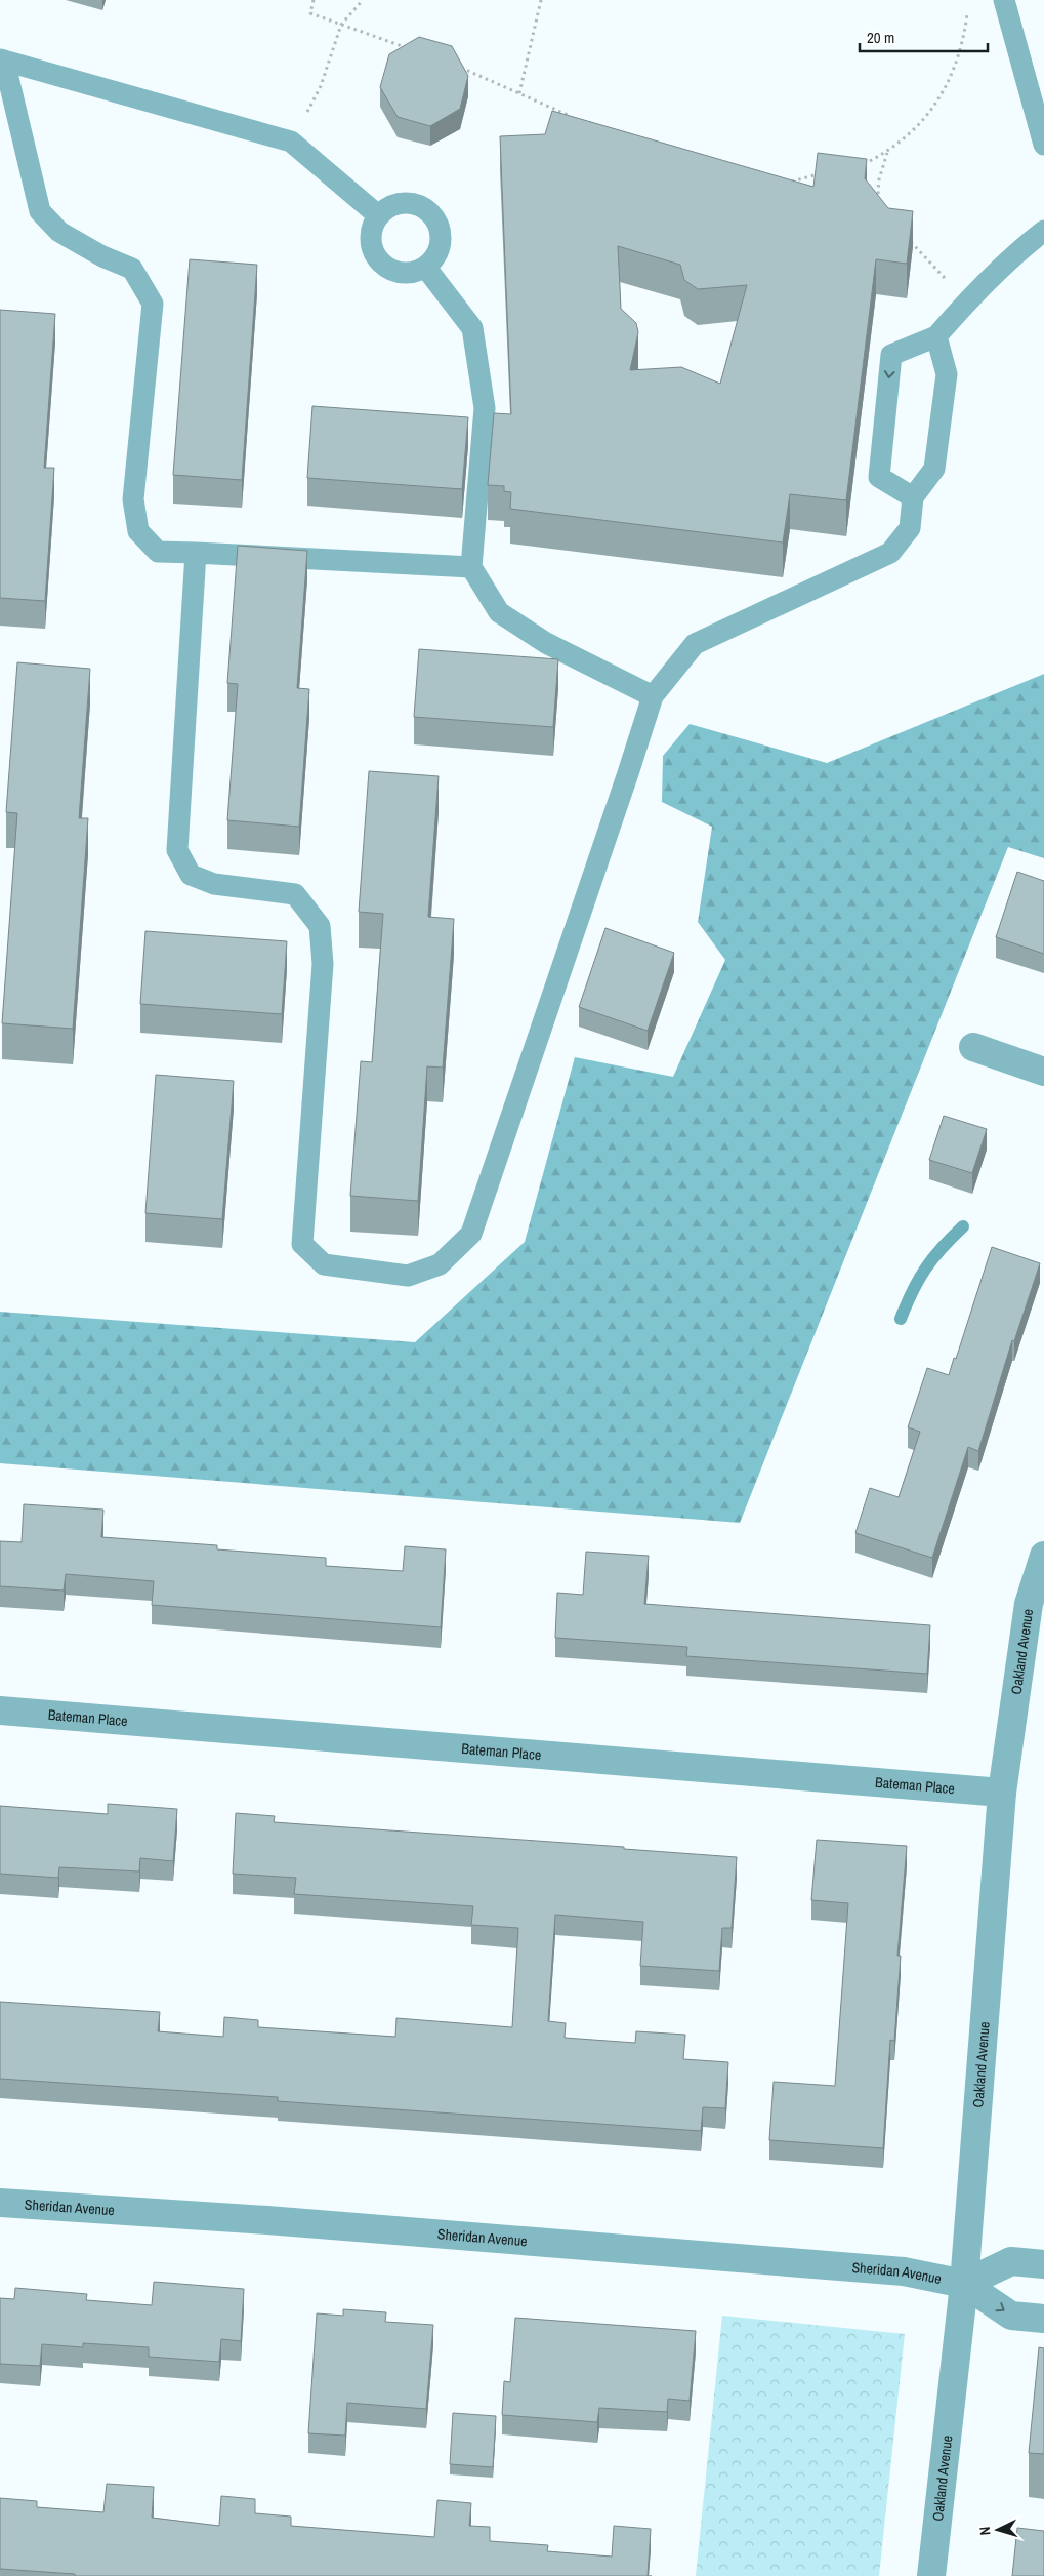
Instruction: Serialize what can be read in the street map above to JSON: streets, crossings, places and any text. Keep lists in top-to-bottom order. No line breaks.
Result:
{"streets":{"street":["Oakland Avenue","Bateman Place","Sheridan Avenue"]},"crossings":[["Oakland Avenue","Bateman Place"],["Oakland Avenue","Sheridan Avenue"]],"scale_bar":"20 m","north":"left"}
